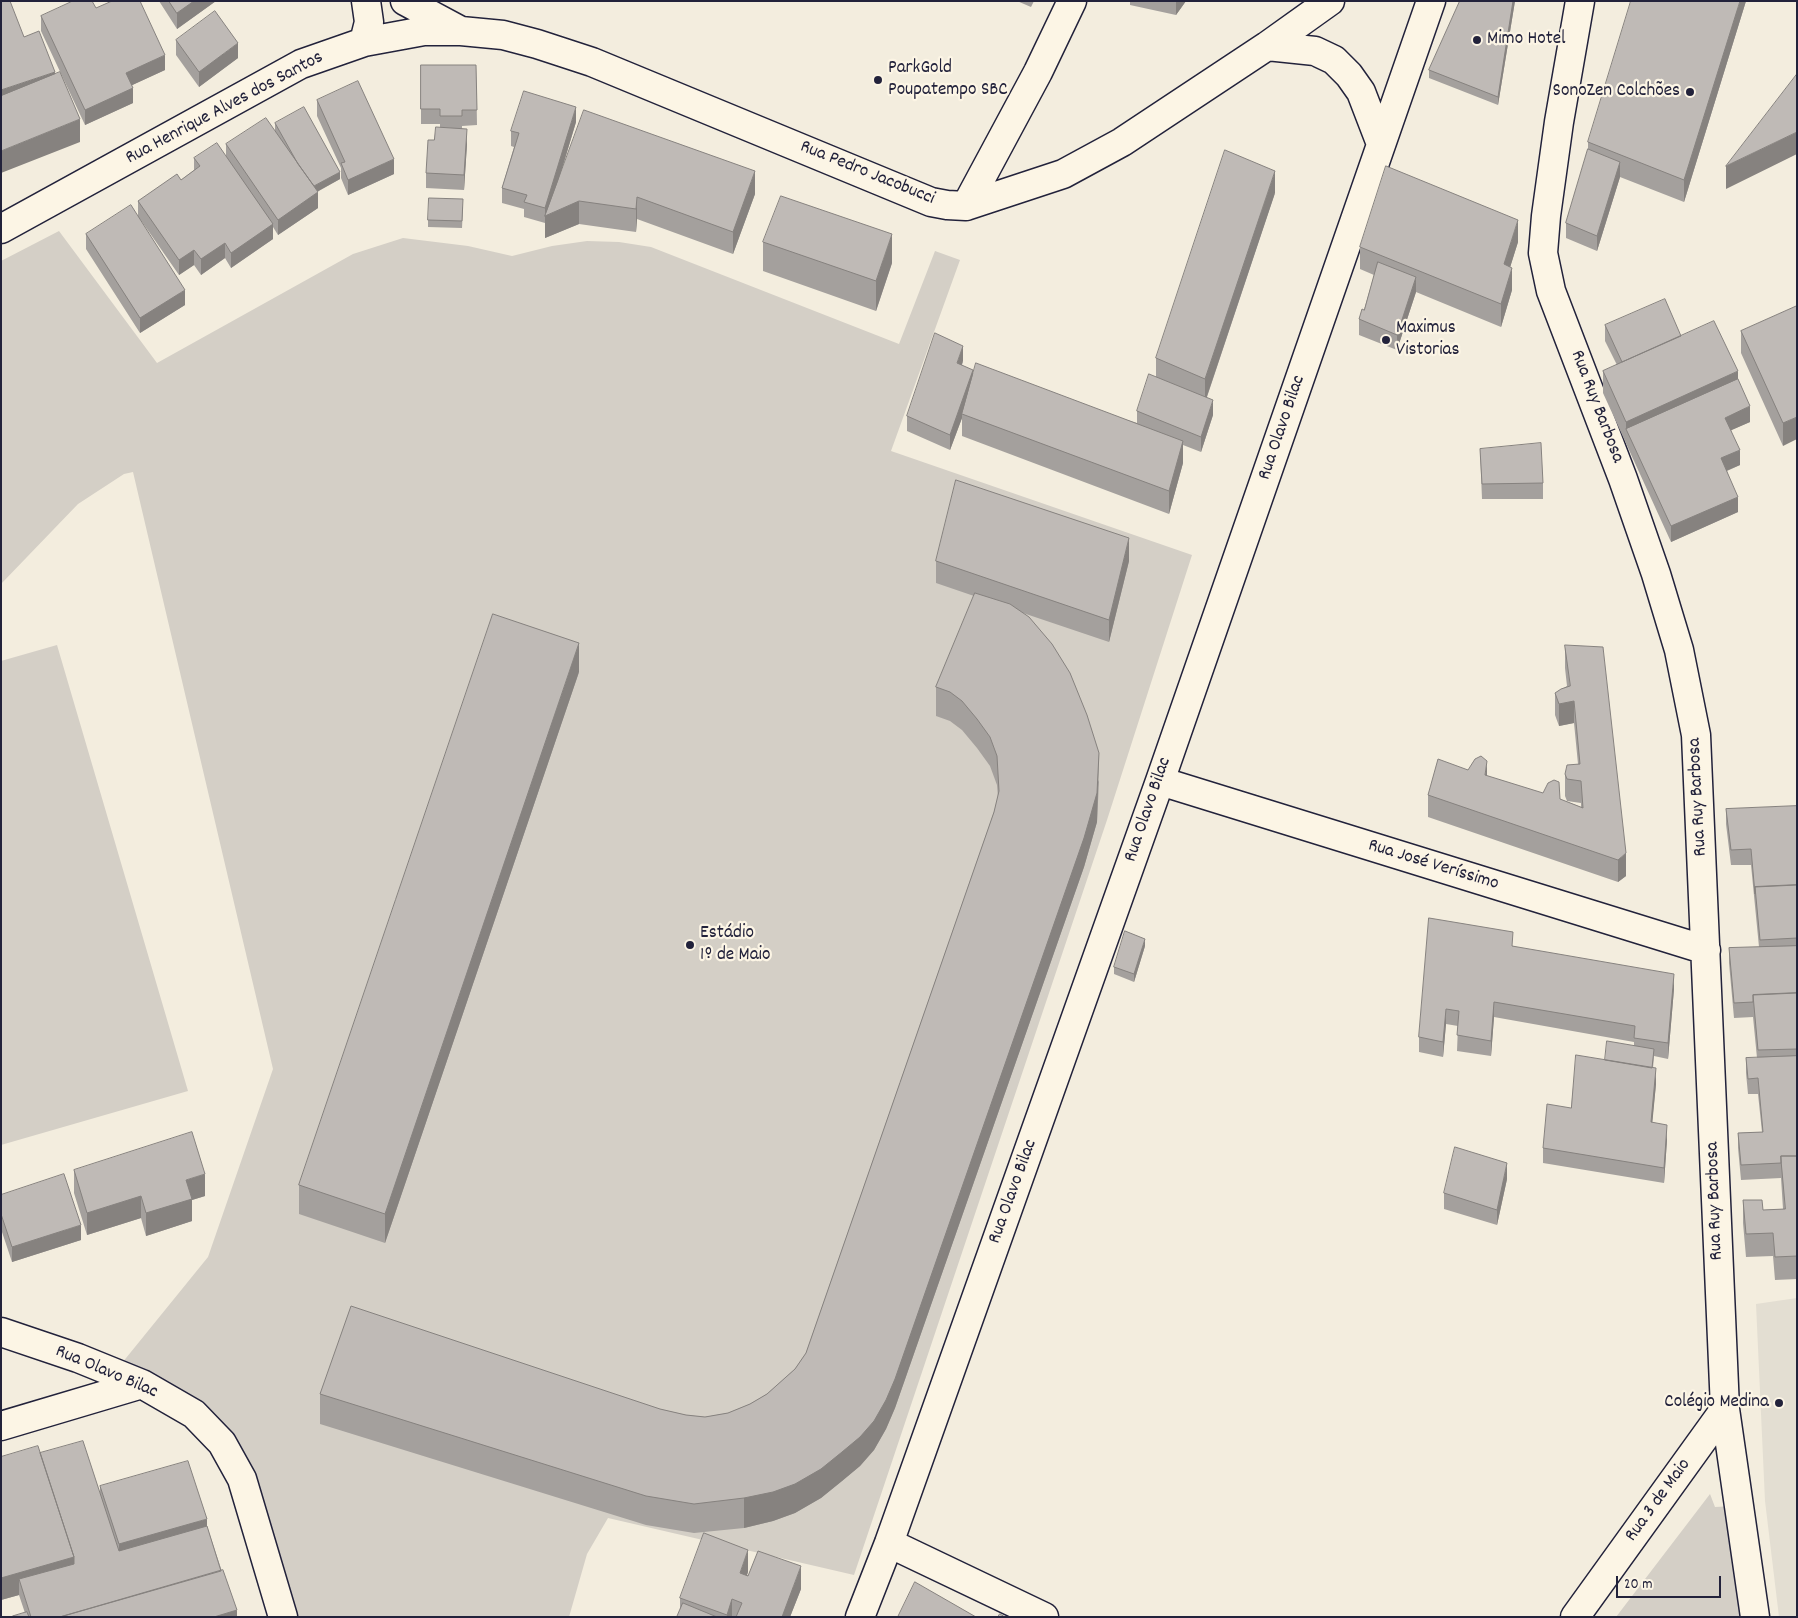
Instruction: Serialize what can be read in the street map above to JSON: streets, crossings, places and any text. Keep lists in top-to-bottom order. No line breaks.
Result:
{"streets":{"street":["Rua Henrique Alves dos Santos","Rua Pedro Jacobucci","Rua Ruy Barbosa","Rua Olavo Bilac","Rua José Veríssimo","Rua 3 de Maio"]},"crossings":[["Rua Henrique Alves dos Santos","Rua Pedro Jacobucci"],["Rua Ruy Barbosa","Rua José Veríssimo"],["Rua Ruy Barbosa","Rua 3 de Maio"],["Rua Olavo Bilac","Rua José Veríssimo"]],"places":["Mimo Hotel","ParkGold Poupatempo SBC","SonoZen Colchões","Maximus Vistorias","Estádio 1º de Maio","Colégio Medina"],"scale_bar":"20 m"}
